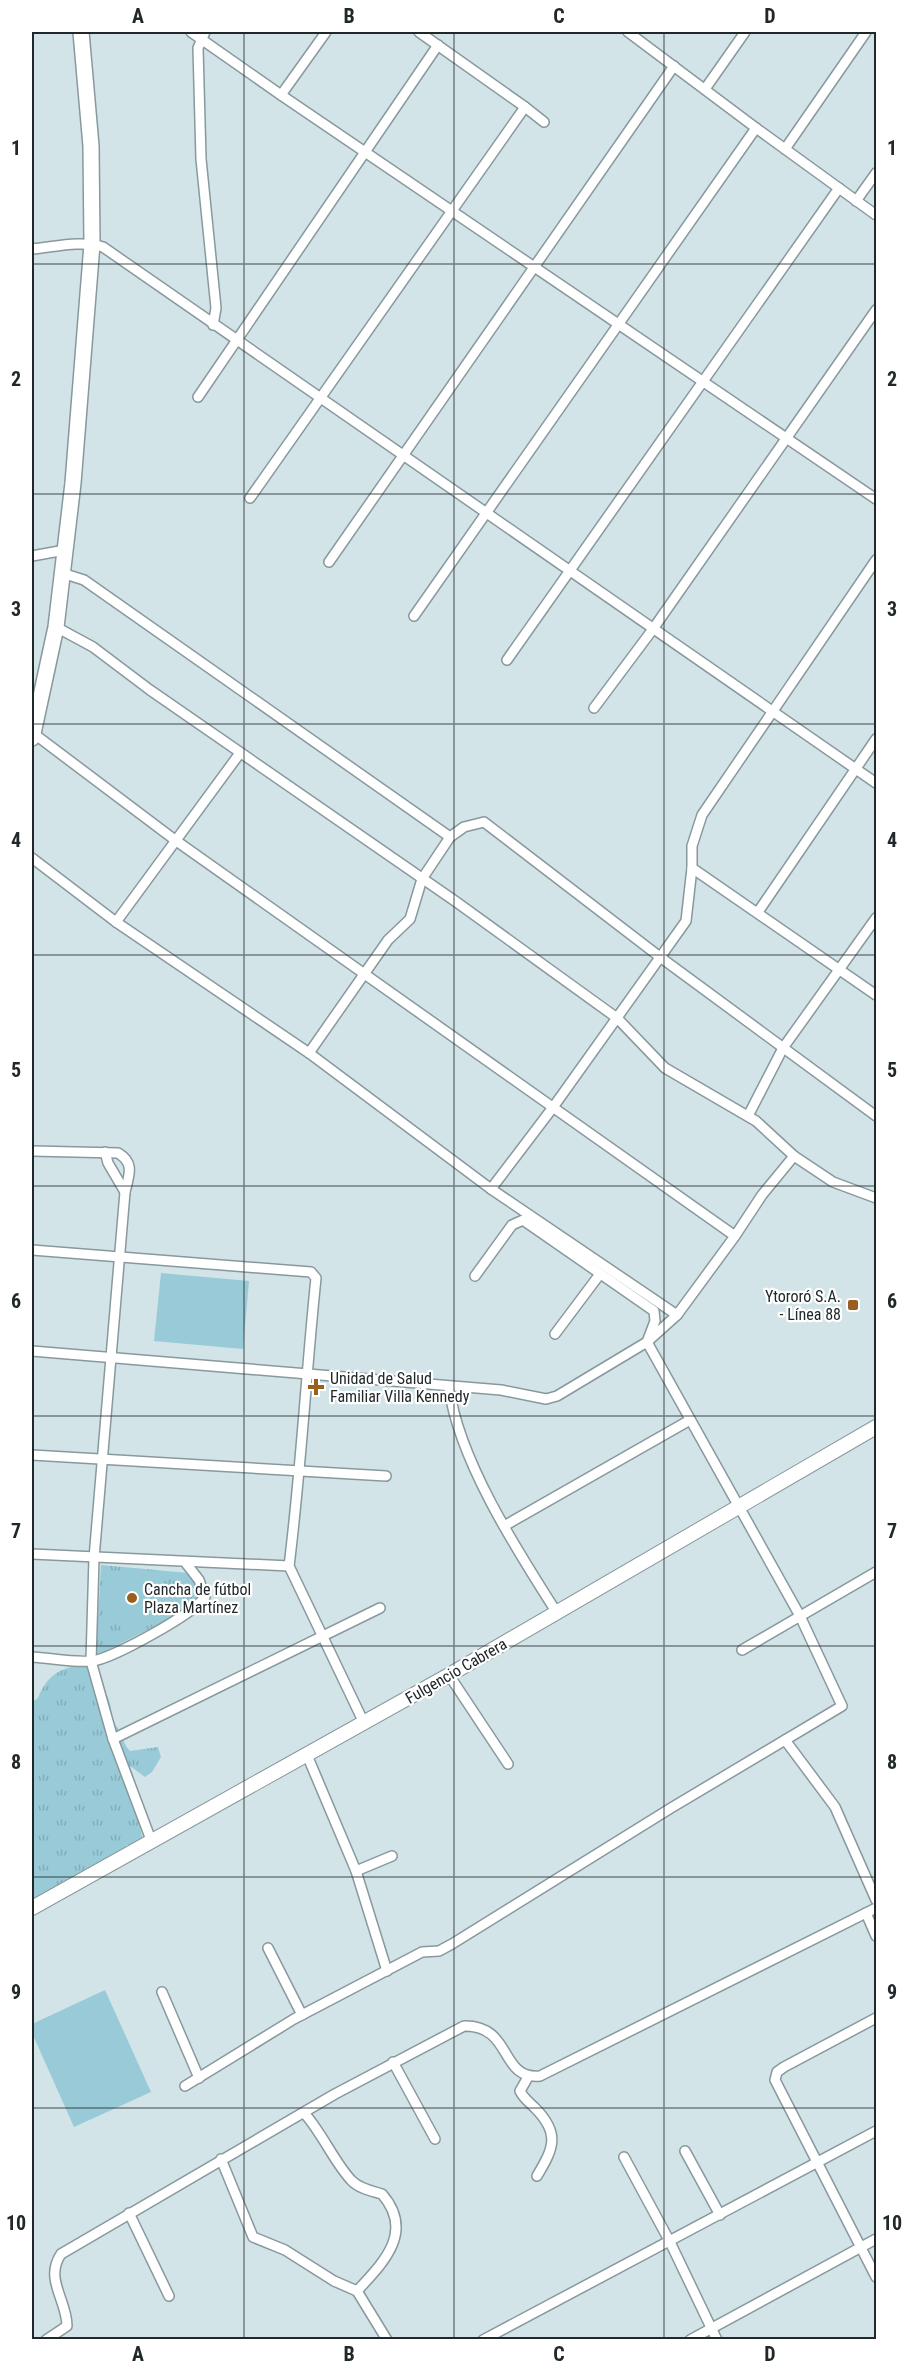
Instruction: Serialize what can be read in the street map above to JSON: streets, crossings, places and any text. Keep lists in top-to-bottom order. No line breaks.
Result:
{"streets":{"main road":["Fulgencio Cabrera"]},"places":{"transit":["Ytororó S.A. - Línea 88"],"health":["Unidad de Salud Familiar Villa Kennedy"],"other":["Cancha de fútbol Plaza Martínez"]},"grid":{"columns":["A","B","C","D"],"rows":["1","2","3","4","5","6","7","8","9","10"]}}
